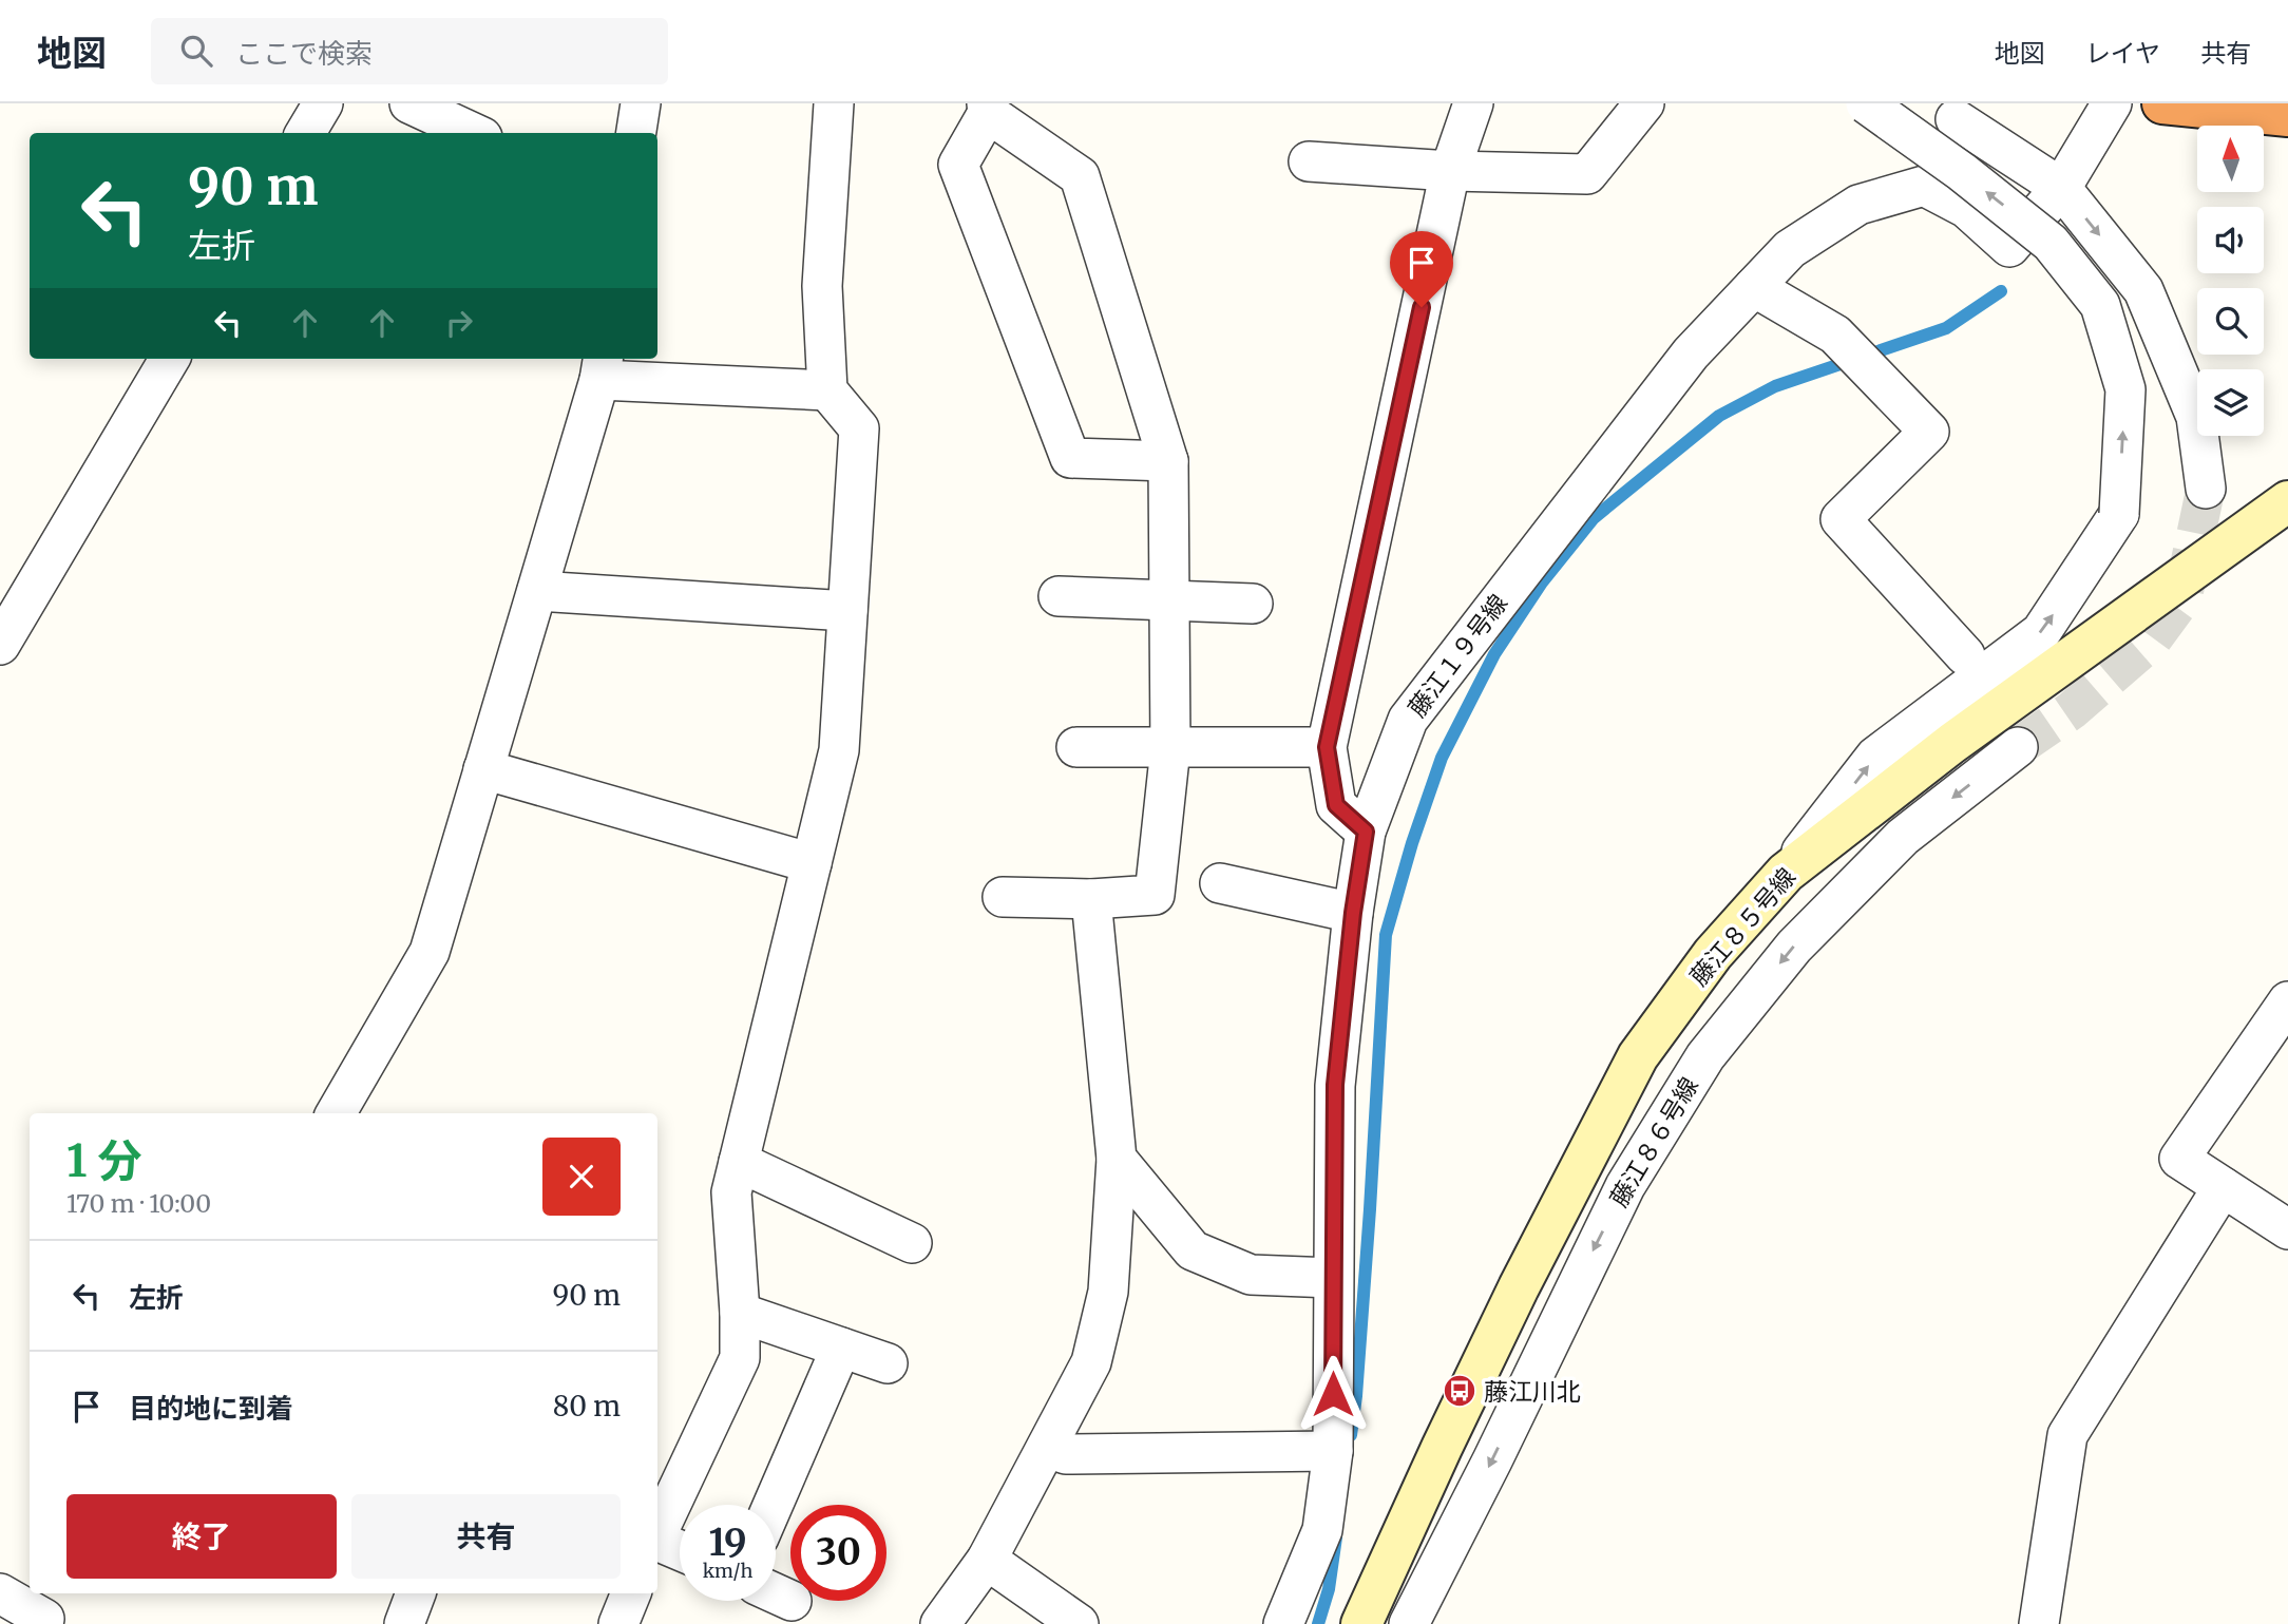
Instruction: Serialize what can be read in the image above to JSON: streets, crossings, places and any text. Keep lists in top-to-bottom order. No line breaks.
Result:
{"streets":{"street":["藤江１９号線","藤江８５号線","藤江８６号線"]},"one_way":["藤江８６号線"],"places":{"bus stop":["藤江川北"]},"north":"top","page":{"header":"地図","search":"ここで検索","nav":["地図","レイヤ","共有"],"turn":["90 m","左折"],"heading":["1 分","170 m · 10:00"],"list":[{"name":"左折","value":"90 m"},{"name":"目的地に到着","value":"80 m"}],"buttons":["終了","共有"],"speed":"19 km/h","limit":"30"}}
